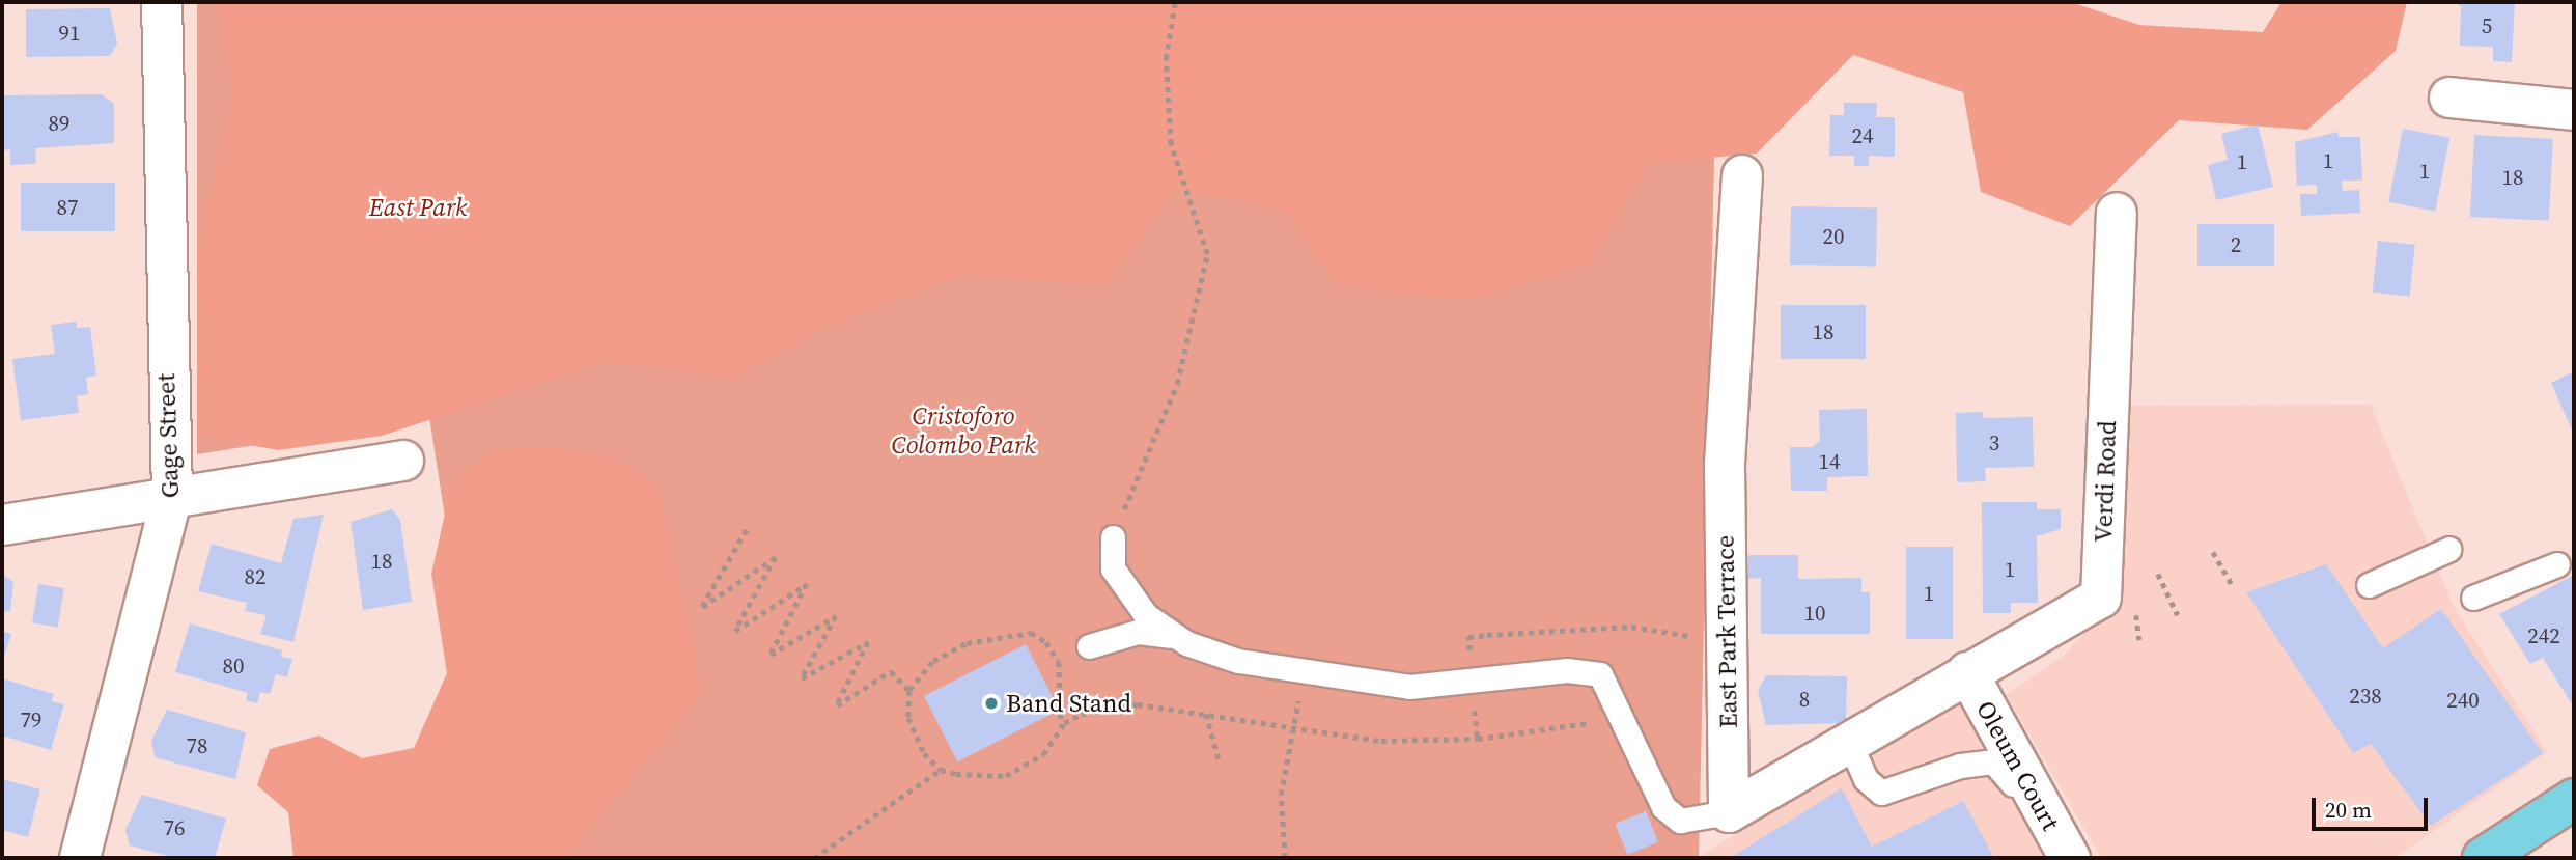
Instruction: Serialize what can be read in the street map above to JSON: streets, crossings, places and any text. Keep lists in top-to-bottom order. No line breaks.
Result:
{"streets":{"street":["Gage Street","Verdi Road","East Park Terrace","Oleum Court"]},"crossings":[["Verdi Road","Oleum Court"]],"parks":["East Park","Cristoforo Colombo Park"],"places":["Band Stand"],"house_numbers":["5","91","89","24","1","1","1","18","87","20","2","18","3","14","18","1","82","1","10","242","80","238","8","240","79","78","76"],"scale_bar":"20 m"}
